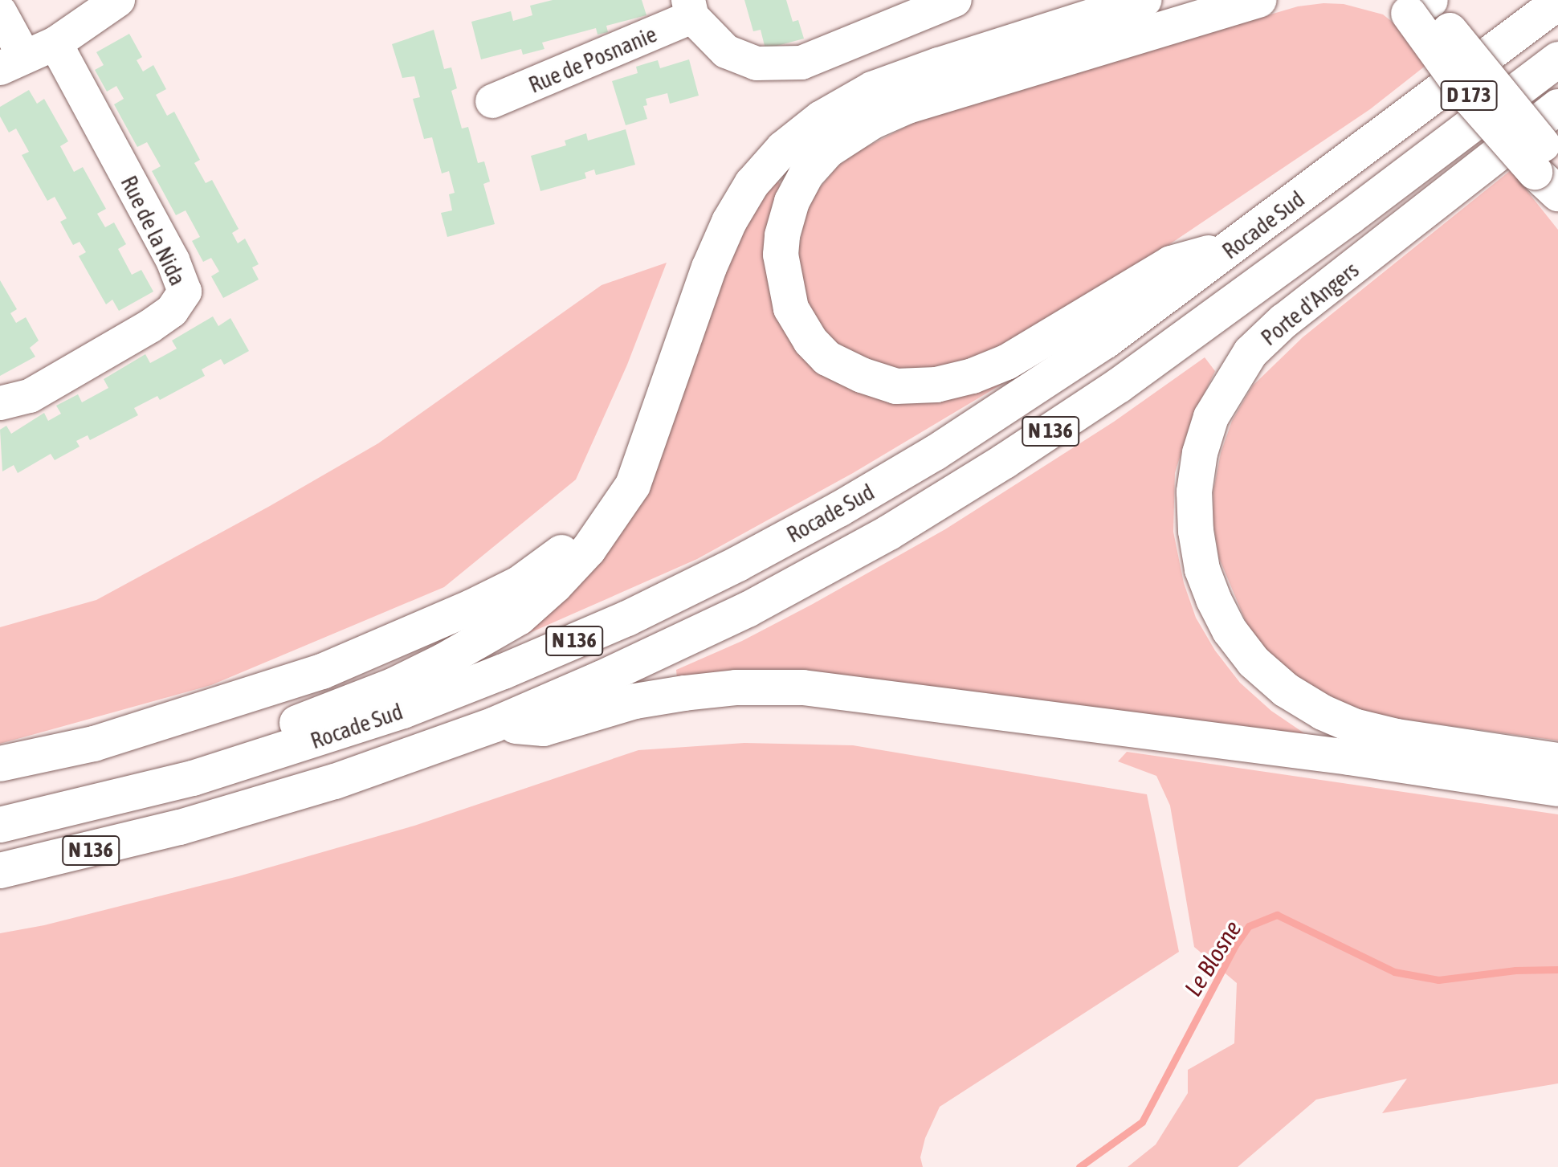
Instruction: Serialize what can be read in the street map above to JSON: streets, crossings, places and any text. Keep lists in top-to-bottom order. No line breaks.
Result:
{"streets":{"highway":["D 173","Rocade Sud","Porte d'Angers","N 136"],"street":["Rue de Posnanie","Rue de la Nida"]},"water":["Le Blosne"]}
